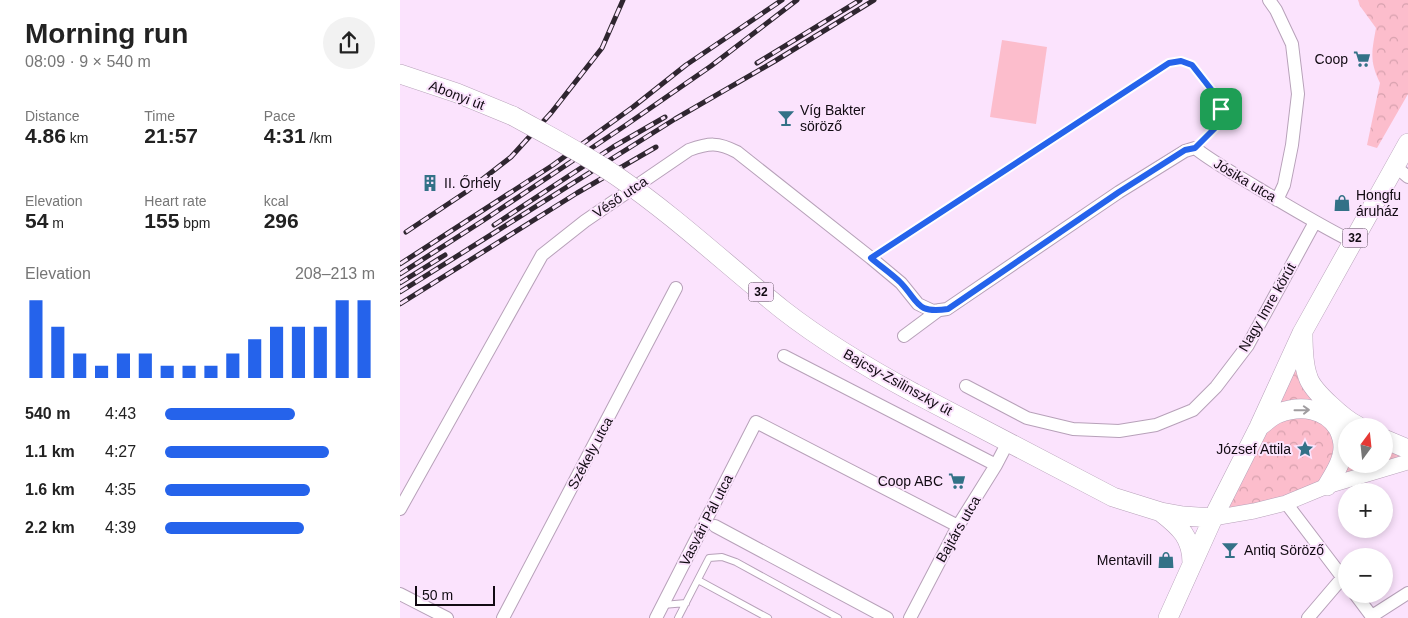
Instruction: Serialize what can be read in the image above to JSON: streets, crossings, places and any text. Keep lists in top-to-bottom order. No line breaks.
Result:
{"streets":{"main road":["Abonyi út","32","Bajcsy-Zsilinszky út"],"street":["Jósika utca","Véső utca","Nagy Imre körút","Székely utca","Vasvári Pál utca","Bajtárs utca"]},"crossings":[["Abonyi út","Bajcsy-Zsilinszky út"],["Jósika utca","32"],["Jósika utca","Nagy Imre körút"],["32","Bajcsy-Zsilinszky út"],["Bajcsy-Zsilinszky út","Bajtárs utca"],["Vasvári Pál utca","Bajtárs utca"]],"places":{"supermarket":["Coop","Coop ABC"],"bar":["Víg Bakter söröző","Antiq Söröző"],"building":["II. Őrhely"],"shop":["Hongfu áruház","Mentavill"],"place":["József Attila"]},"scale_bar":"50 m","north":"top","page":{"heading":["Morning run","08:09 · 9 × 540 m"],"stats":[["Distance","4.86 km"],["Time","21:57"],["Pace","4:31 /km"],["Elevation","54 m"],["Heart rate","155 bpm"],["kcal","296"]],"chart":["Elevation","208–213 m"],"list":[{"name":"540 m","note":"4:43"},{"name":"1.1 km","note":"4:27"},{"name":"1.6 km","note":"4:35"},{"name":"2.2 km","note":"4:39"}],"map_buttons":["+","−"],"scale":"50 m"}}
